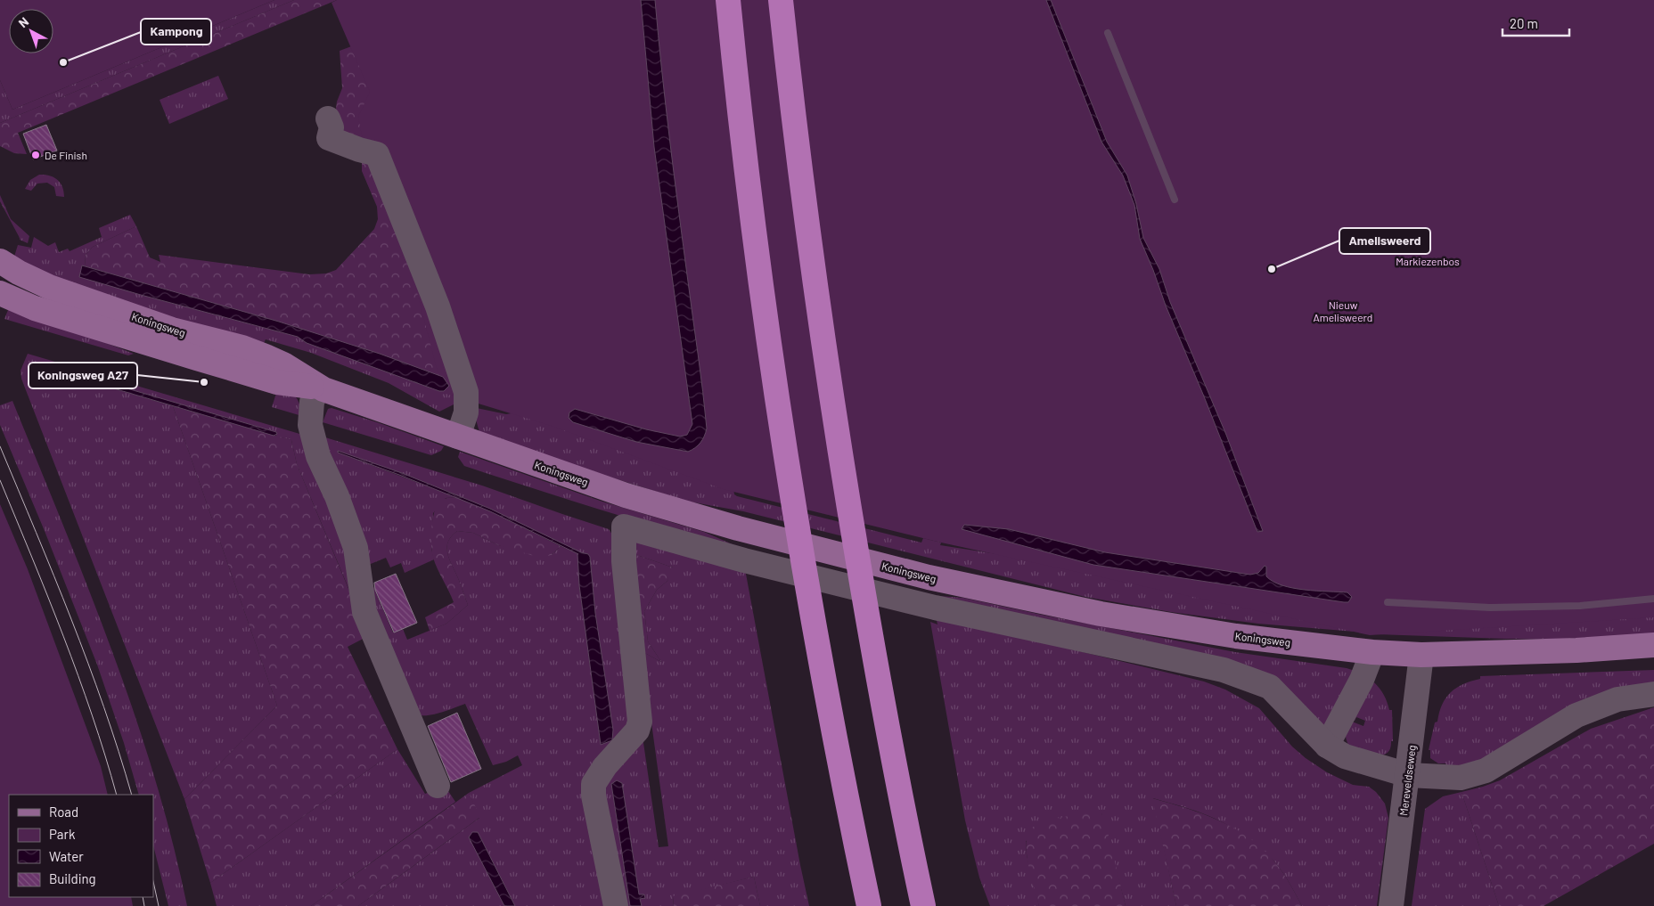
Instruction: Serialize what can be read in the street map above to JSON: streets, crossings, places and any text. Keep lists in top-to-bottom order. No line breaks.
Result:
{"streets":{"main road":["Koningsweg"],"street":["Mereveldseweg"]},"crossings":[["Koningsweg","Mereveldseweg"]],"parks":["Markiezenbos","Nieuw Amelisweerd"],"places":["Kampong","De Finish","Amelisweerd","Koningsweg A27"],"legend":["Road","Park","Water","Building"],"scale_bar":"20 m","north":"top left"}
